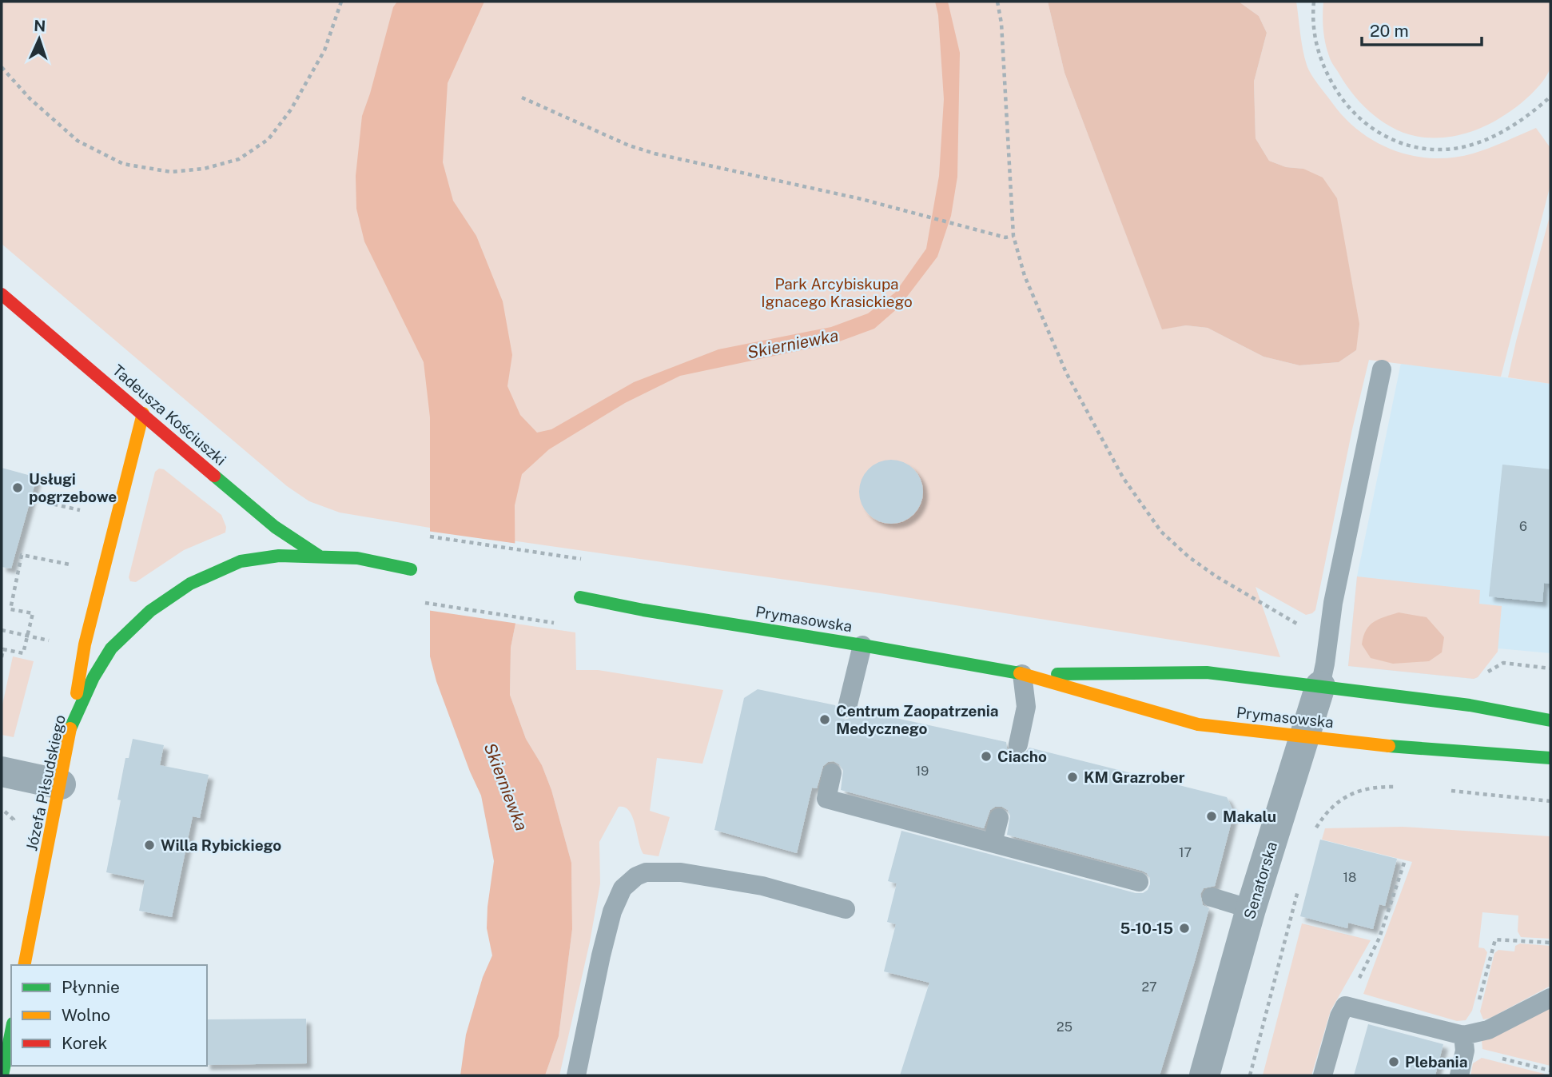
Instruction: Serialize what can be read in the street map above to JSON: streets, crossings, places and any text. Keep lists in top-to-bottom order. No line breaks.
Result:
{"streets":{"street":["Tadeusza Kościuszki","Prymasowska","Józefa Piłsudskiego","Senatorska"]},"crossings":[["Tadeusza Kościuszki","Józefa Piłsudskiego"],["Prymasowska","Senatorska"]],"water":["Skierniewka"],"parks":["Park Arcybiskupa Ignacego Krasickiego"],"places":["Usługi pogrzebowe","Centrum Zaopatrzenia Medycznego","Ciacho","KM Grazrober","Makalu","Willa Rybickiego","5-10-15","Plebania"],"house_numbers":["6","19","17","18","27","25"],"legend":["Płynnie","Wolno","Korek"],"scale_bar":"20 m","north":"top"}
